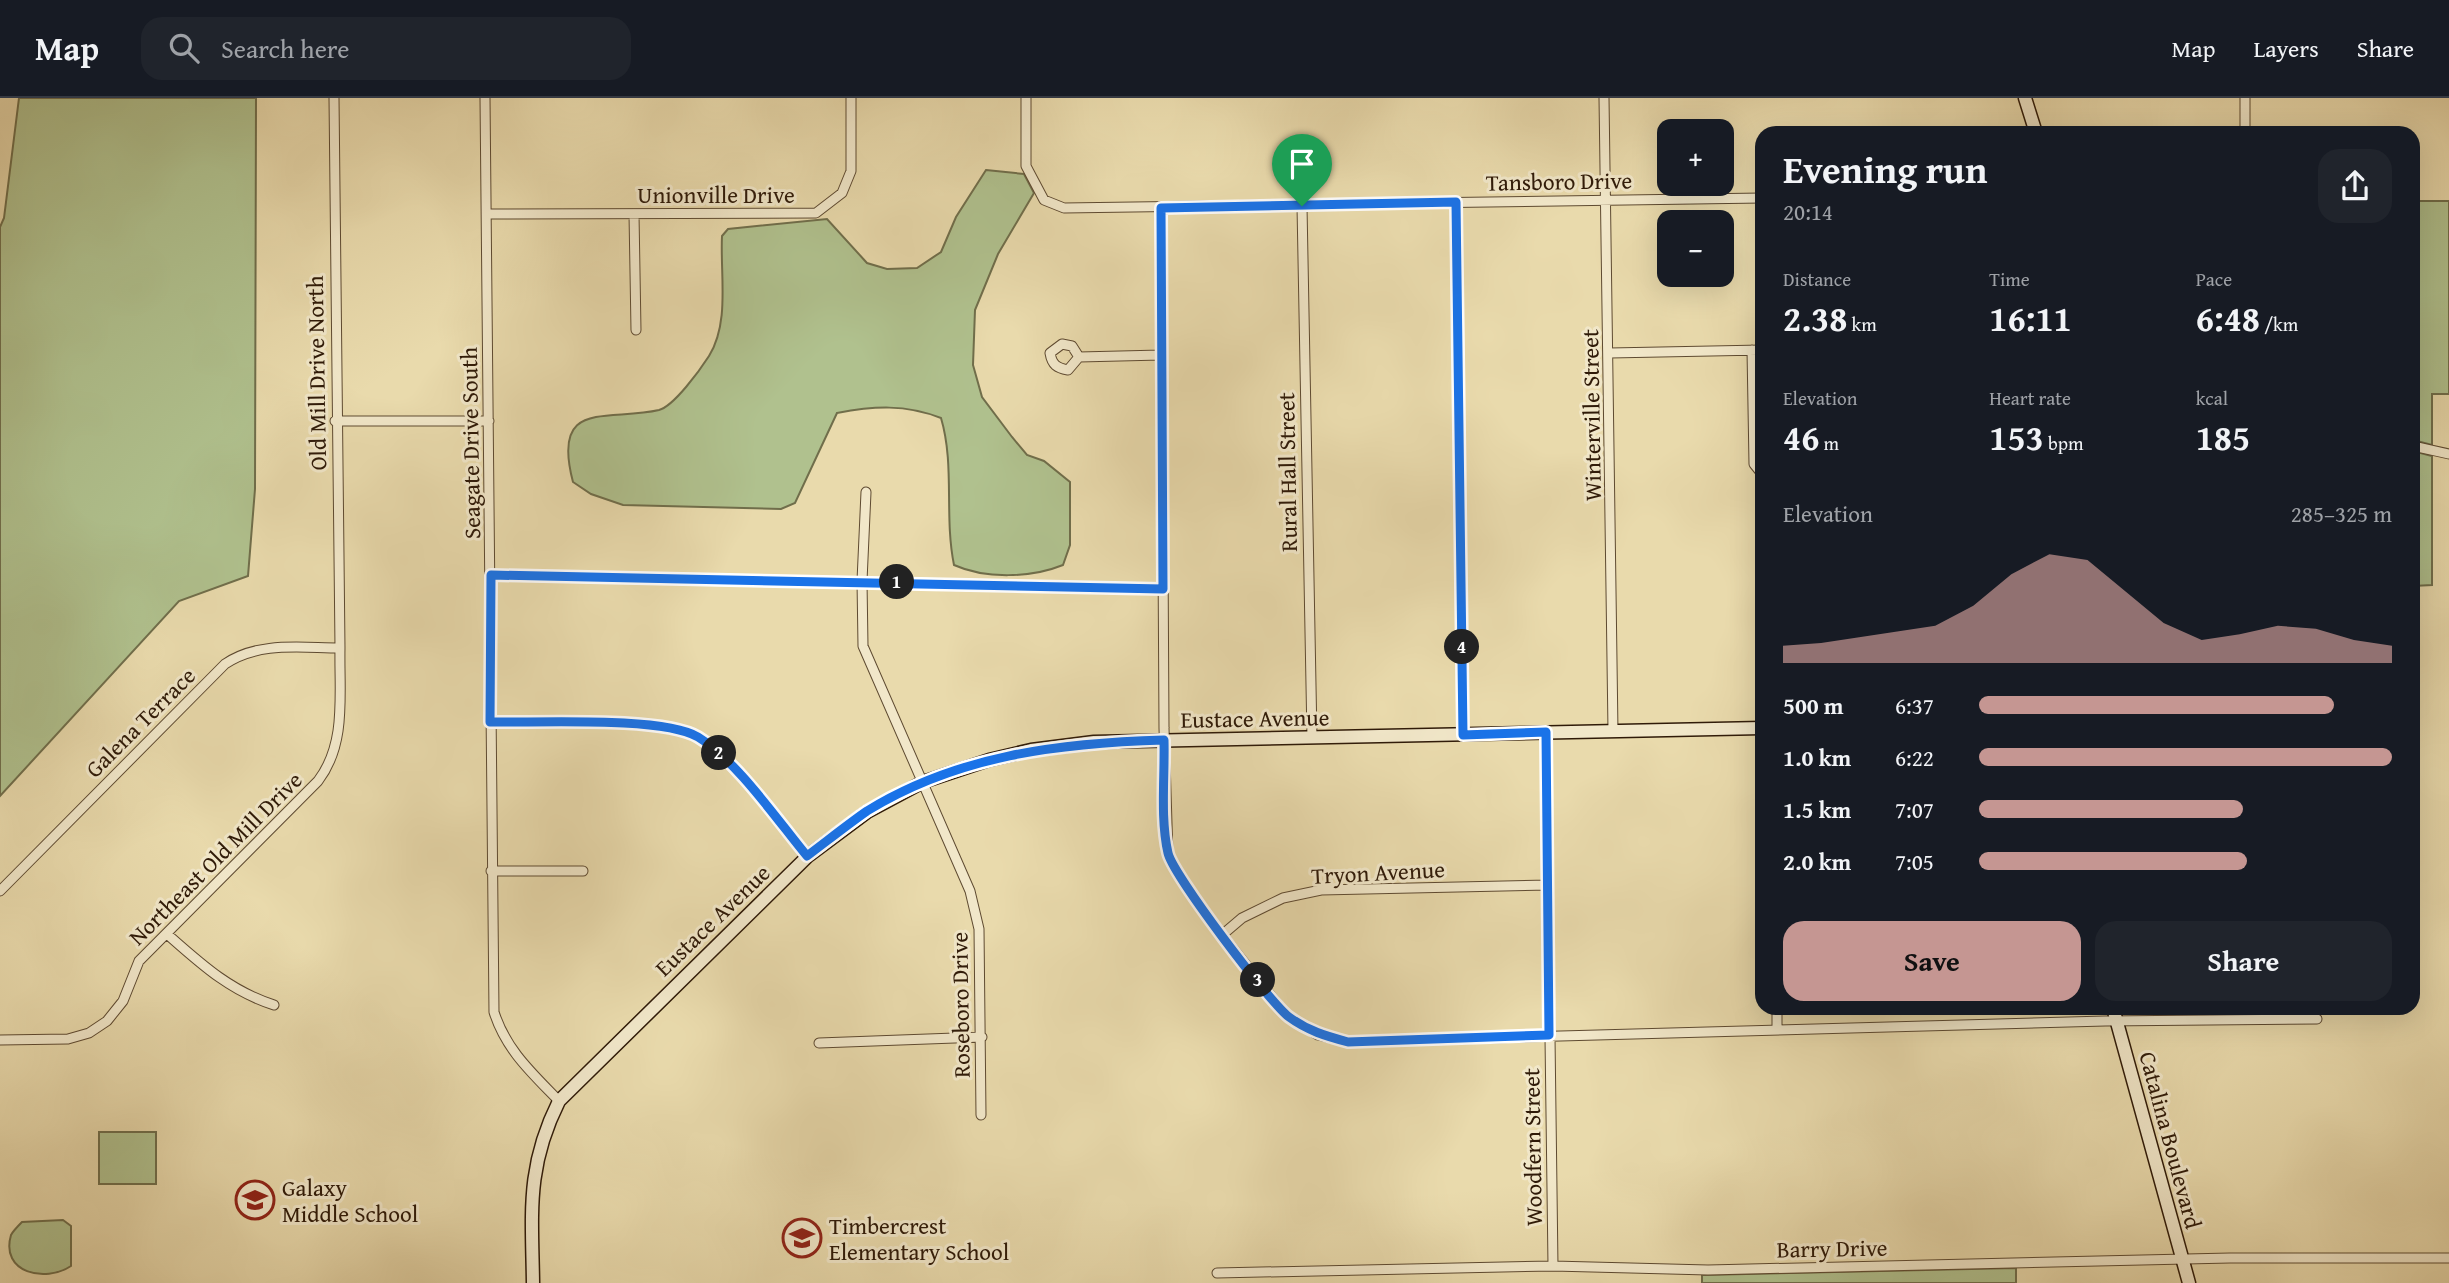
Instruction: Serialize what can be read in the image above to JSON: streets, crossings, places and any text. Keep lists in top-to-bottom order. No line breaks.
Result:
{"streets":{"street":["Tansboro Drive","Unionville Drive","Old Mill Drive North","Winterville Street","Seagate Drive South","Rural Hall Street","Eustace Avenue","Galena Terrace","Northeast Old Mill Drive","Tryon Avenue","Roseboro Drive","Catalina Boulevard","Woodfern Street","Barry Drive"]},"crossings":[["Tansboro Drive","Winterville Street"],["Tansboro Drive","Rural Hall Street"],["Unionville Drive","Seagate Drive South"],["Old Mill Drive North","Galena Terrace"],["Old Mill Drive North","Northeast Old Mill Drive"],["Winterville Street","Eustace Avenue"],["Seagate Drive South","Eustace Avenue"],["Rural Hall Street","Eustace Avenue"],["Eustace Avenue","Roseboro Drive"],["Eustace Avenue","Woodfern Street"],["Galena Terrace","Northeast Old Mill Drive"],["Tryon Avenue","Woodfern Street"],["Catalina Boulevard","Barry Drive"],["Woodfern Street","Barry Drive"]],"places":{"school or university":["Galaxy Middle School","Timbercrest Elementary School"]},"page":{"header":"Map","search":"Search here","nav":["Map","Layers","Share"],"map_buttons":["+","−"],"heading":["Evening run","20:14"],"stats":[["Distance","2.38 km"],["Time","16:11"],["Pace","6:48 /km"],["Elevation","46 m"],["Heart rate","153 bpm"],["kcal","185"]],"chart":["Elevation","285–325 m"],"pins":["1","4","2","3"],"list":[{"name":"500 m","note":"6:37"},{"name":"1.0 km","note":"6:22"},{"name":"1.5 km","note":"7:07"},{"name":"2.0 km","note":"7:05"}],"buttons":["Save","Share"]}}
